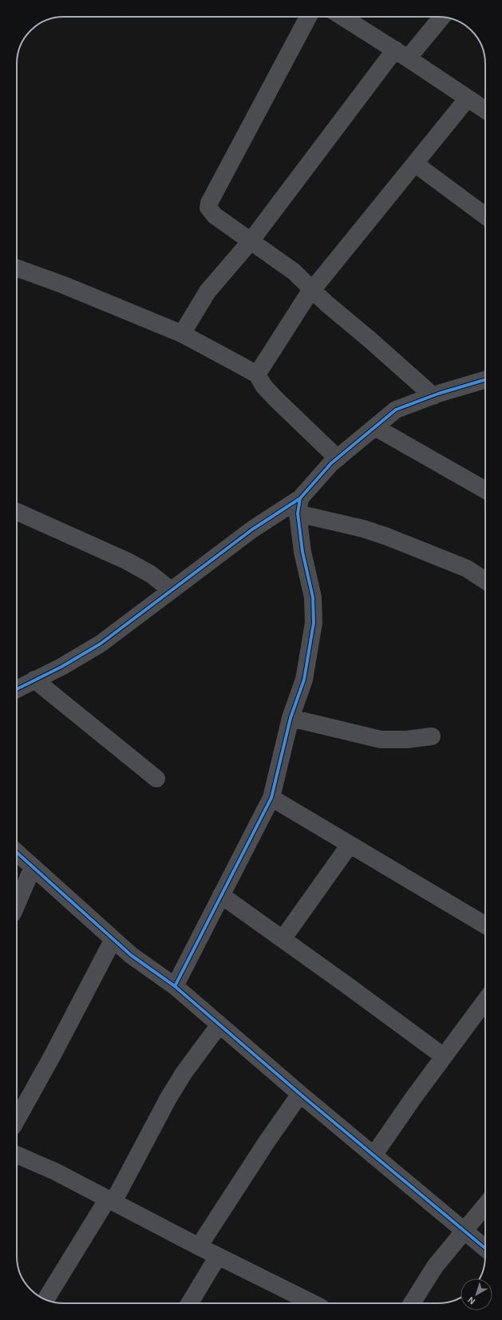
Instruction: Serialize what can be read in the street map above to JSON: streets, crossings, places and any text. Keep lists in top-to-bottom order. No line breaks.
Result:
{"north":"bottom left"}
